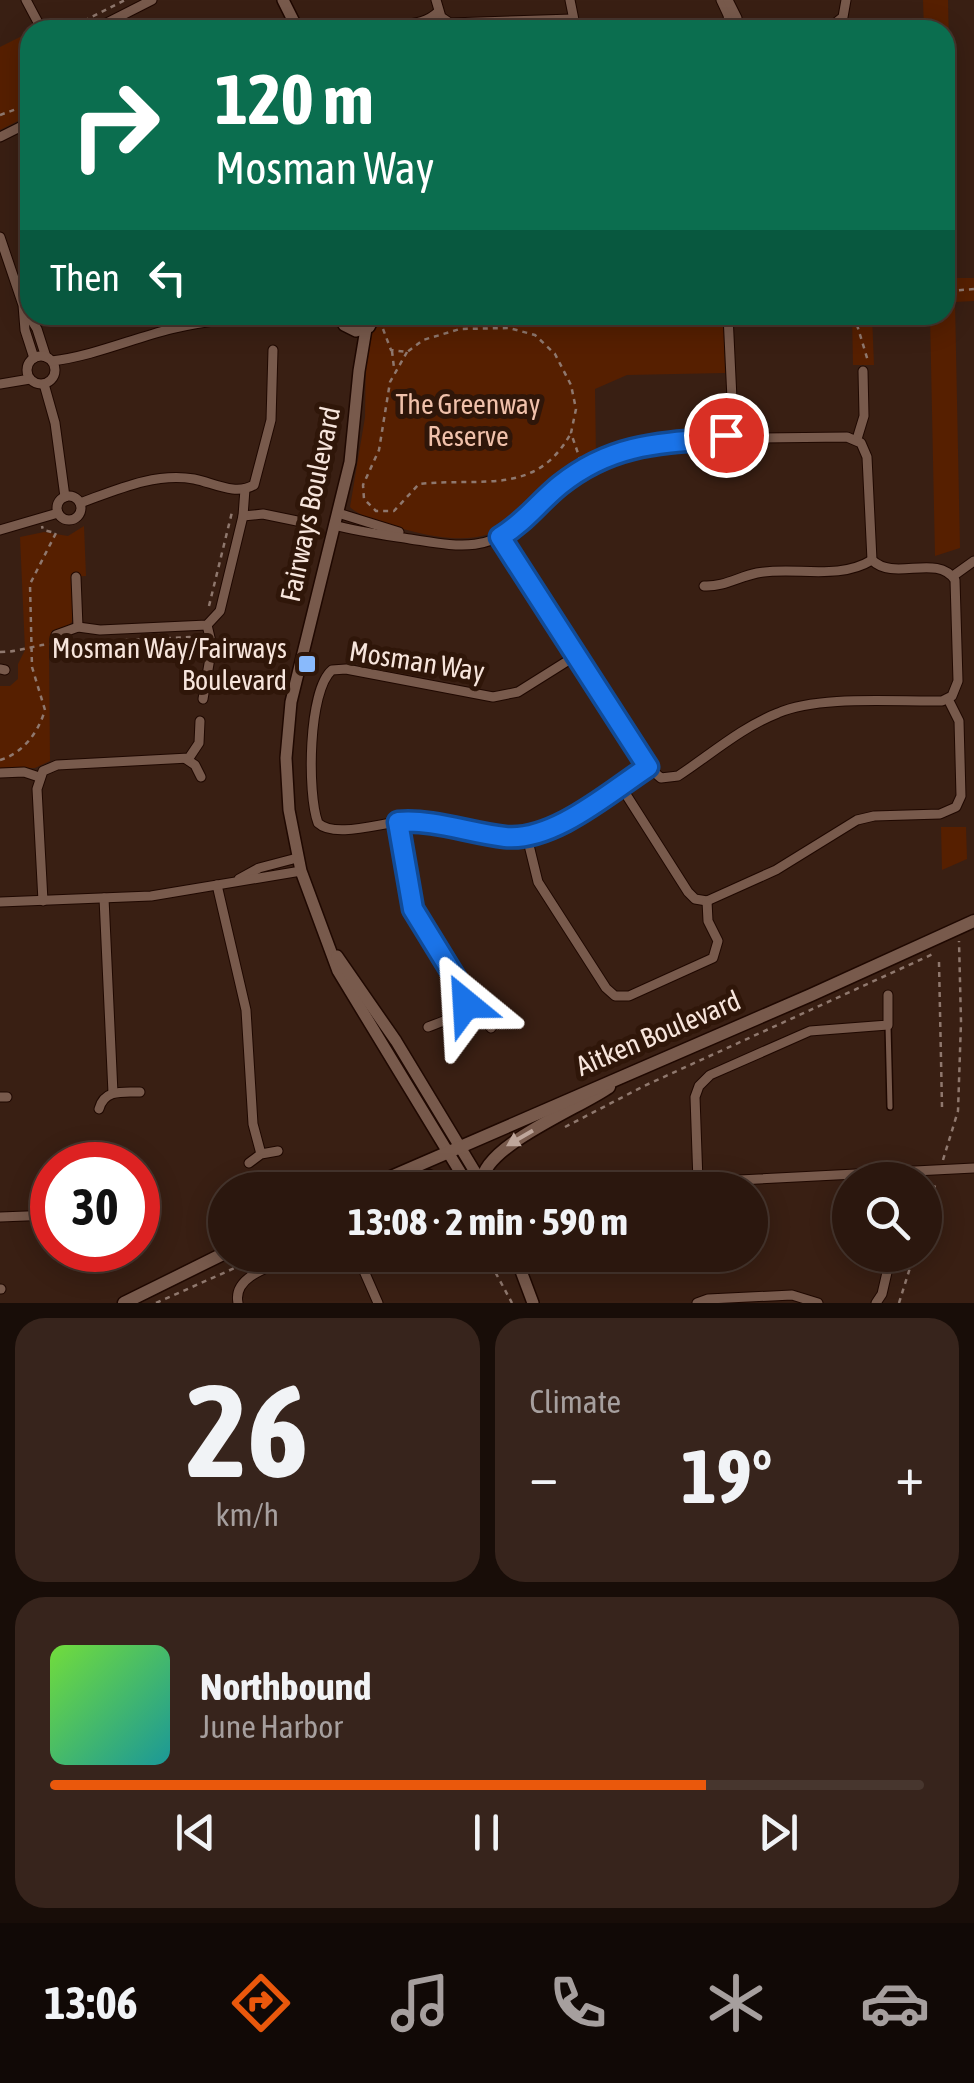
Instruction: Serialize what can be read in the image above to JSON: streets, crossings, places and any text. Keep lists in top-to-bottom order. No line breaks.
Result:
{"streets":{"main road":["Aitken Boulevard"],"street":["Fairways Boulevard","Mosman Way"]},"crossings":[["Fairways Boulevard","Aitken Boulevard"]],"parks":["The Greenway Reserve"],"places":{"transit":["Mosman Way/Fairways Boulevard"]},"page":{"turn":["120 m","Mosman Way"],"then":"Then","limit":"30","trip":"13:08 · 2 min · 590 m","tile":[["26","km/h"],"Climate"],"heat":["−","19°","+"],"song":["Northbound","June Harbor"],"tabs":"13:06"}}
